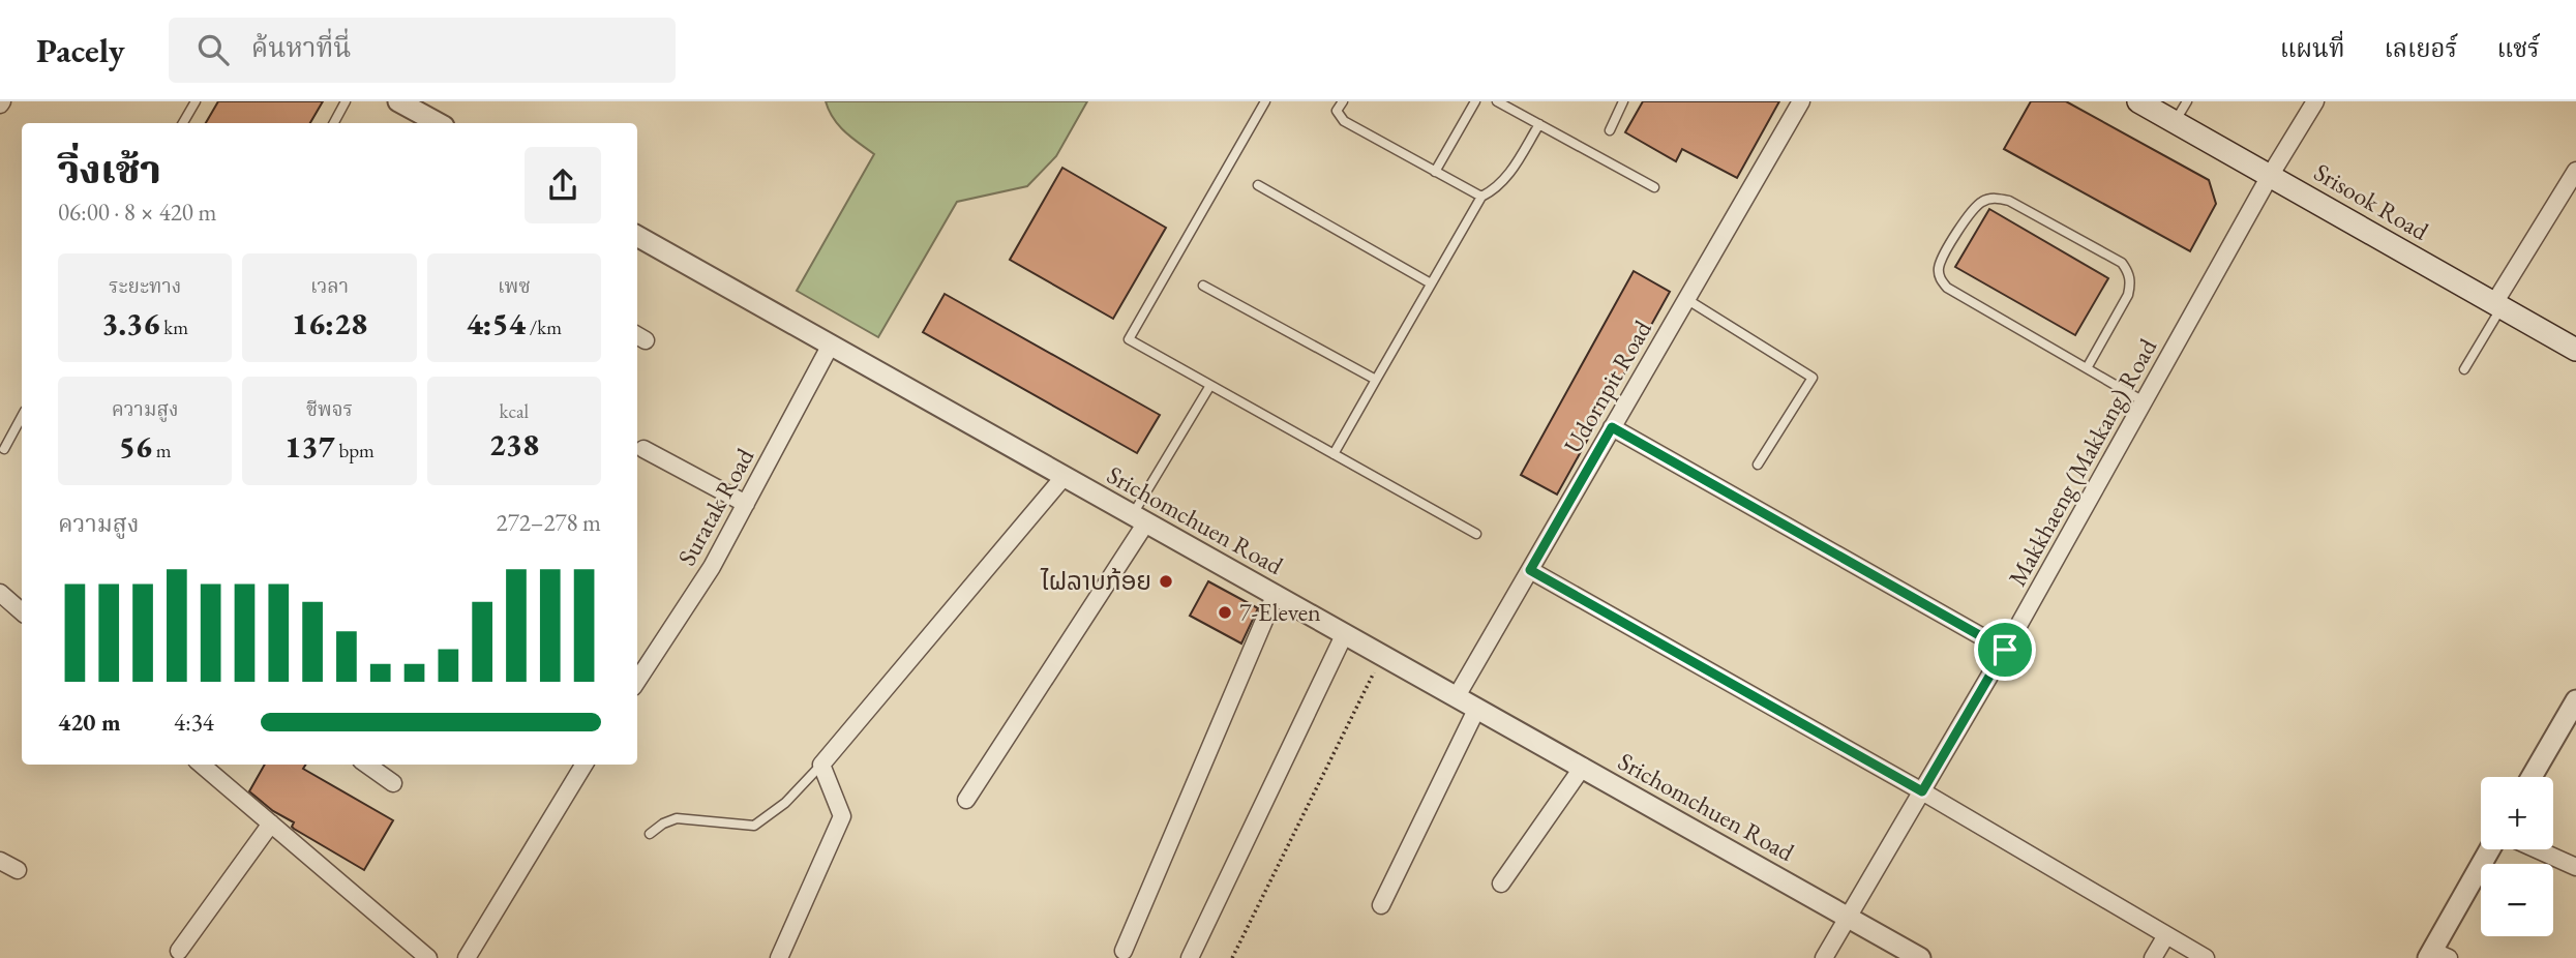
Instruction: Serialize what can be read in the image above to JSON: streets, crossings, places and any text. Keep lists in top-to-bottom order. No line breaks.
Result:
{"streets":{"main road":["Srisook Road"],"street":["Udornpit Road","Makkhaeng (Makkang) Road","Suratak Road","Srichomchuen Road"]},"crossings":[["Srisook Road","Makkhaeng (Makkang) Road"],["Udornpit Road","Srichomchuen Road"],["Makkhaeng (Makkang) Road","Srichomchuen Road"],["Suratak Road","Srichomchuen Road"]],"places":["ໄຝລາບກ້ອຍ","7-Eleven"],"page":{"header":"Pacely","search":"ค้นหาที่นี่","nav":["แผนที่","เลเยอร์","แชร์"],"heading":["วิ่งเช้า","06:00 · 8 × 420 m"],"stats":[["ระยะทาง","3.36 km"],["เวลา","16:28"],["เพซ","4:54 /km"],["ความสูง","56 m"],["ชีพจร","137 bpm"],["kcal","238"]],"chart":["ความสูง","272–278 m"],"list":[{"name":"420 m","note":"4:34"}],"map_buttons":["+","−"]}}
